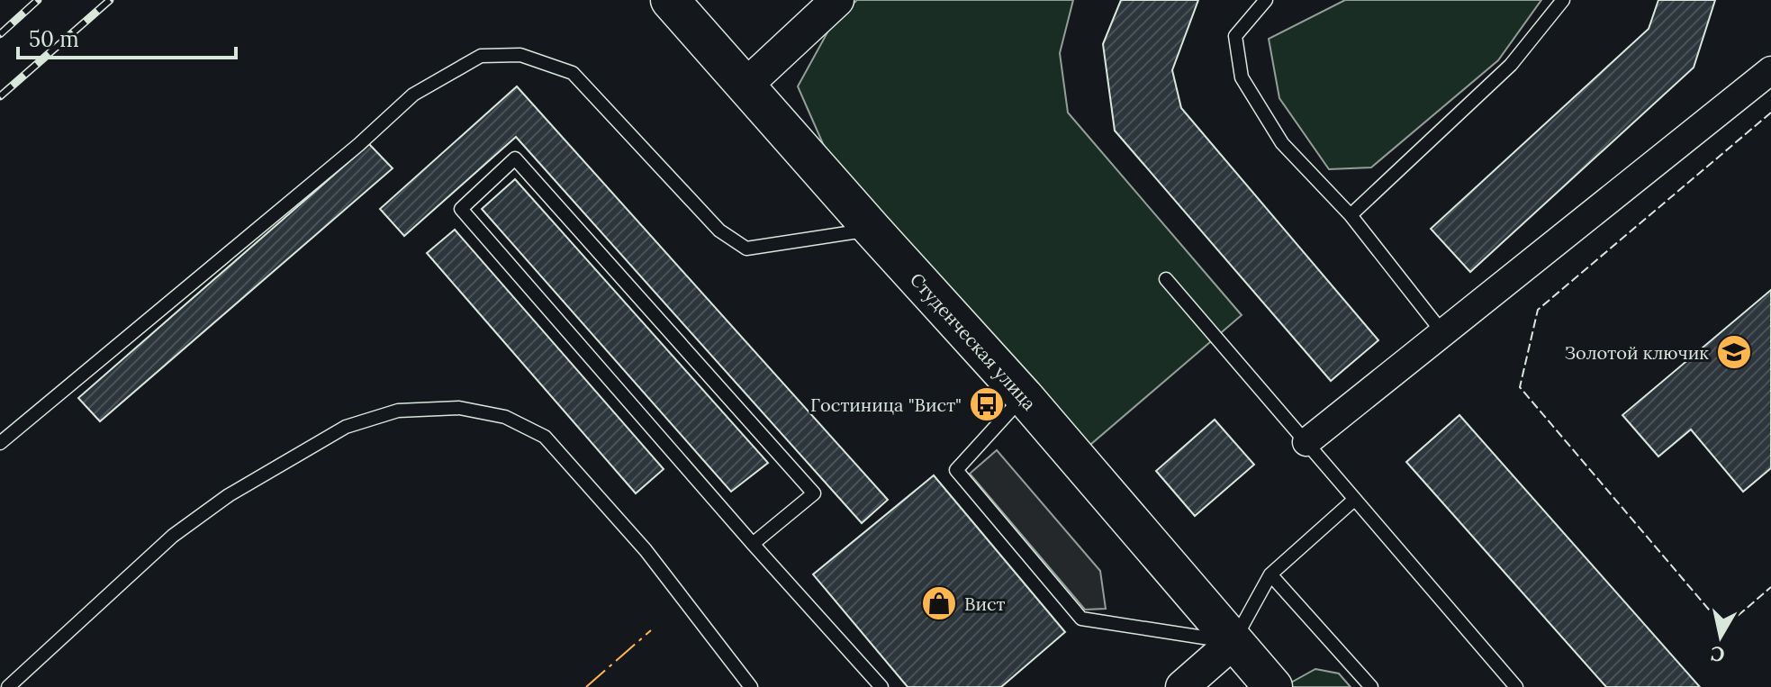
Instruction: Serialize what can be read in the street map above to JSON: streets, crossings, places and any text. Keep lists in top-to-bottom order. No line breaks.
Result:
{"streets":{"main road":["Студенческая улица"]},"places":{"school or university":["Золотой ключик"],"bus stop":["Гостиница \"Вист\""],"shop":["Вист"]},"scale_bar":"50 m","north":"bottom"}
